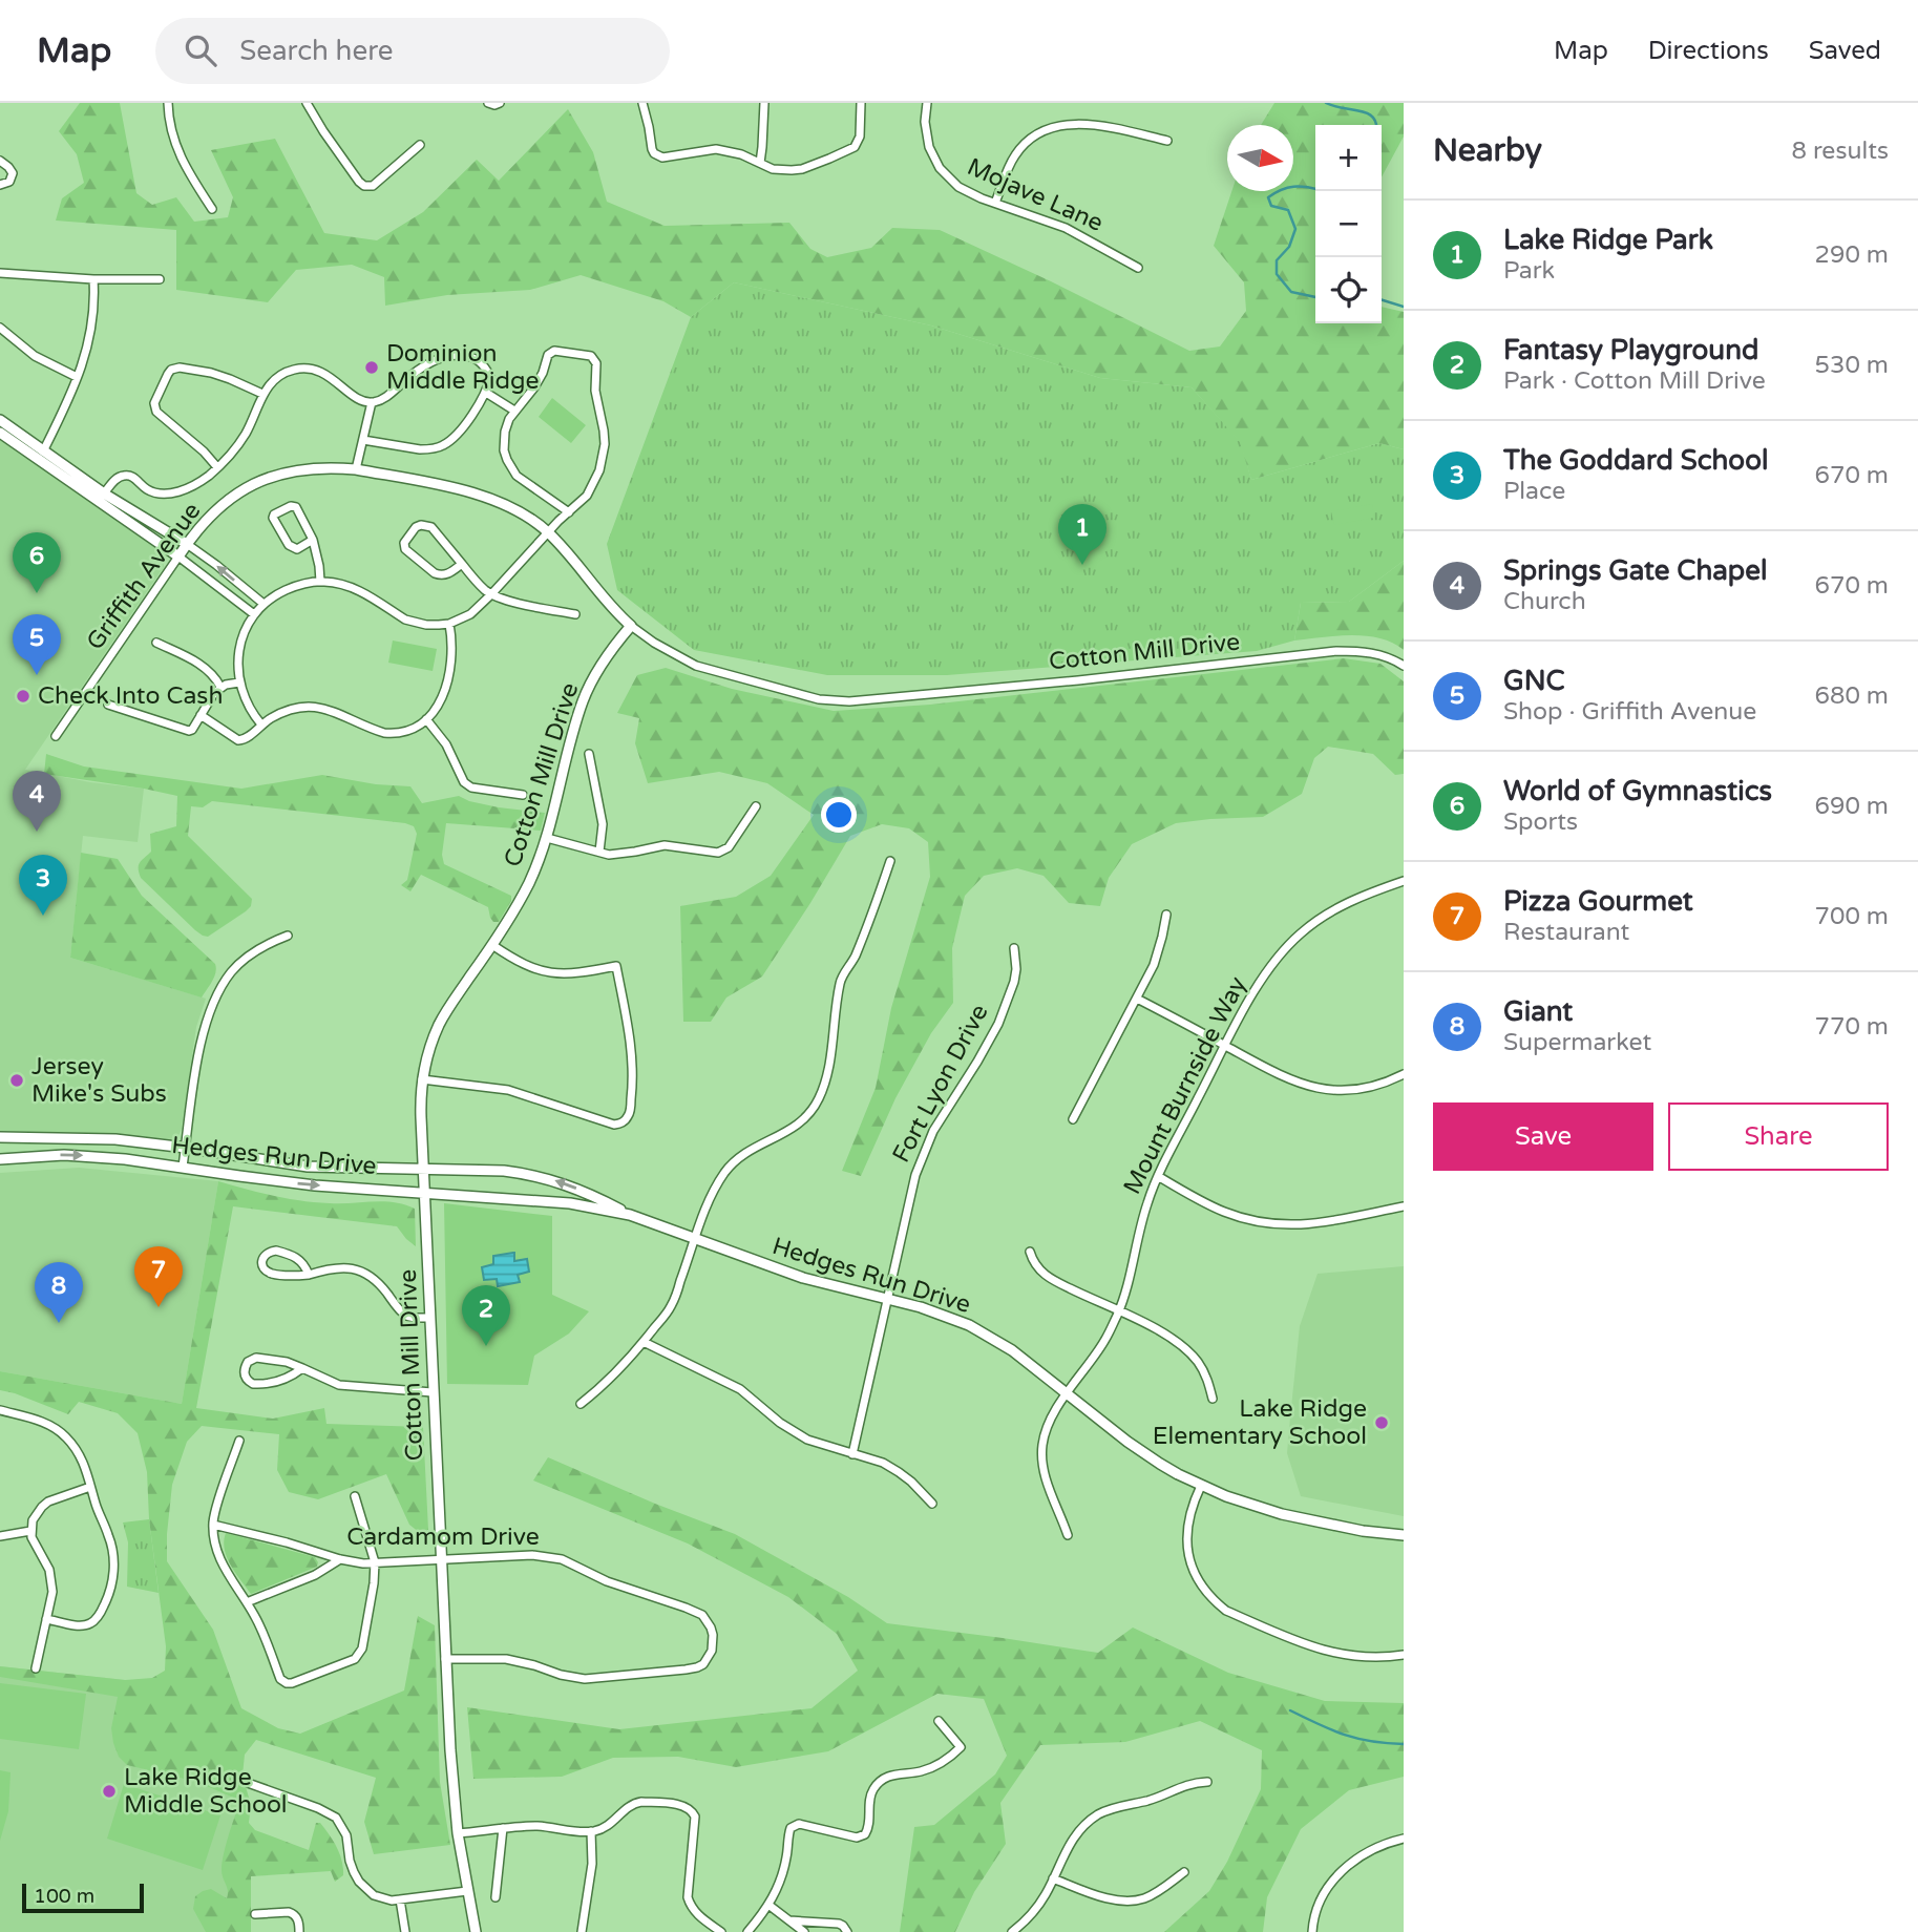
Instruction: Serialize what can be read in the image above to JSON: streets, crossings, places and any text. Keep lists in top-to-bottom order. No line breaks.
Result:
{"streets":{"street":["Mojave Lane","Griffith Avenue","Cotton Mill Drive","Fort Lyon Drive","Mount Burnside Way","Hedges Run Drive","Cardamom Drive"]},"crossings":[["Griffith Avenue","Cotton Mill Drive"],["Cotton Mill Drive","Hedges Run Drive"],["Cotton Mill Drive","Cardamom Drive"],["Fort Lyon Drive","Hedges Run Drive"],["Mount Burnside Way","Hedges Run Drive"]],"places":["Dominion Middle Ridge","Check Into Cash","Jersey Mike's Subs","Lake Ridge Elementary School","Lake Ridge Middle School"],"scale_bar":"100 m","north":"right","page":{"header":"Map","search":"Search here","nav":["Map","Directions","Saved"],"heading":["Nearby","8 results"],"map_buttons":["+","−"],"list":[{"mark":"1","name":"Lake Ridge Park","note":"Park","value":"290 m"},{"mark":"2","name":"Fantasy Playground","note":"Park · Cotton Mill Drive","value":"530 m"},{"mark":"3","name":"The Goddard School","note":"Place","value":"670 m"},{"mark":"4","name":"Springs Gate Chapel","note":"Church","value":"670 m"},{"mark":"5","name":"GNC","note":"Shop · Griffith Avenue","value":"680 m"},{"mark":"6","name":"World of Gymnastics","note":"Sports","value":"690 m"},{"mark":"7","name":"Pizza Gourmet","note":"Restaurant","value":"700 m"},{"mark":"8","name":"Giant","note":"Supermarket","value":"770 m"}],"pins":["1","6","5","4","3","7","8","2"],"buttons":["Save","Share"],"scale":"100 m"}}
